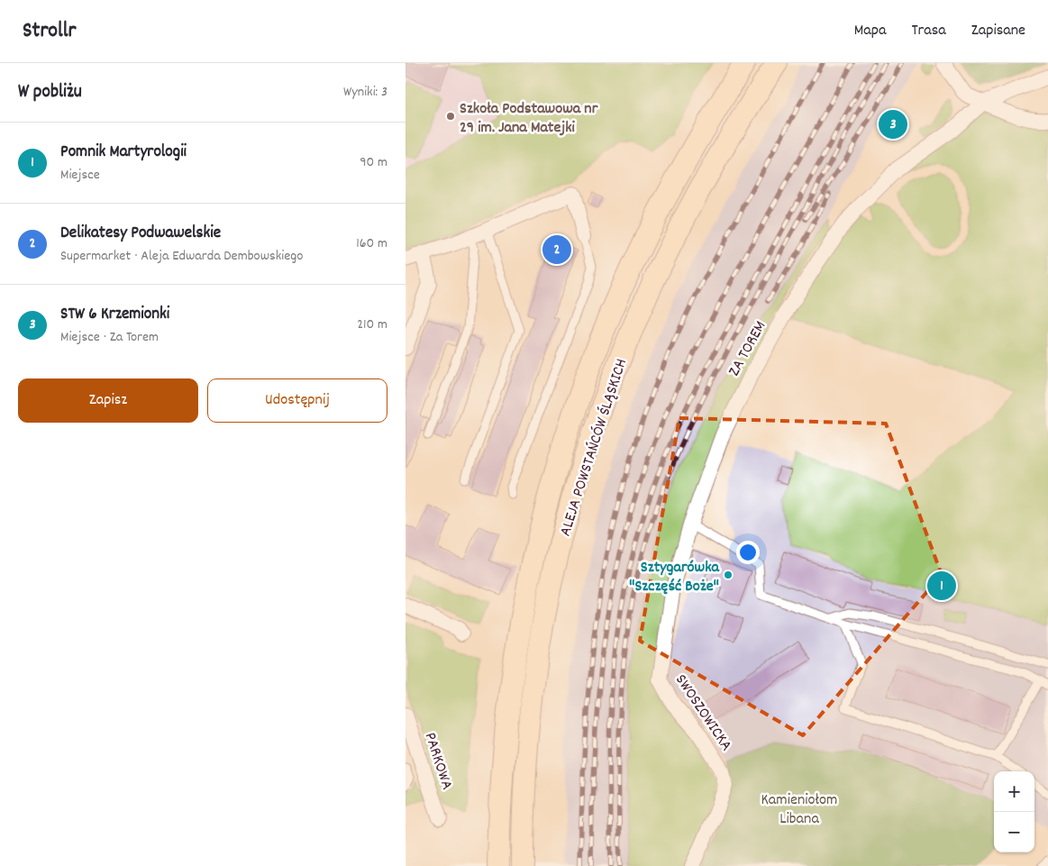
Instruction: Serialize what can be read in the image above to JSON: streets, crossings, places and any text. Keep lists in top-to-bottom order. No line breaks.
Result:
{"streets":{"main road":["ALEJA POWSTAŃCÓW ŚLĄSKICH"],"street":["ZA TOREM","SWOSZOWICKA","PARKOWA"]},"crossings":[["ZA TOREM","SWOSZOWICKA"]],"parks":["Kamieniołom Libana"],"places":["Szkoła Podstawowa nr 29 im. Jana Matejki","Sztygarówka \"Szczęść Boże\""],"page":{"header":"Strollr","nav":["Mapa","Trasa","Zapisane"],"heading":["W pobliżu","Wyniki: 3"],"pins":["3","2","1"],"list":[{"mark":"1","name":"Pomnik Martyrologii","note":"Miejsce","value":"90 m"},{"mark":"2","name":"Delikatesy Podwawelskie","note":"Supermarket · Aleja Edwarda Dembowskiego","value":"160 m"},{"mark":"3","name":"STW 6 Krzemionki","note":"Miejsce · Za Torem","value":"210 m"}],"buttons":["Zapisz","Udostępnij"],"map_buttons":["+","−"]}}
